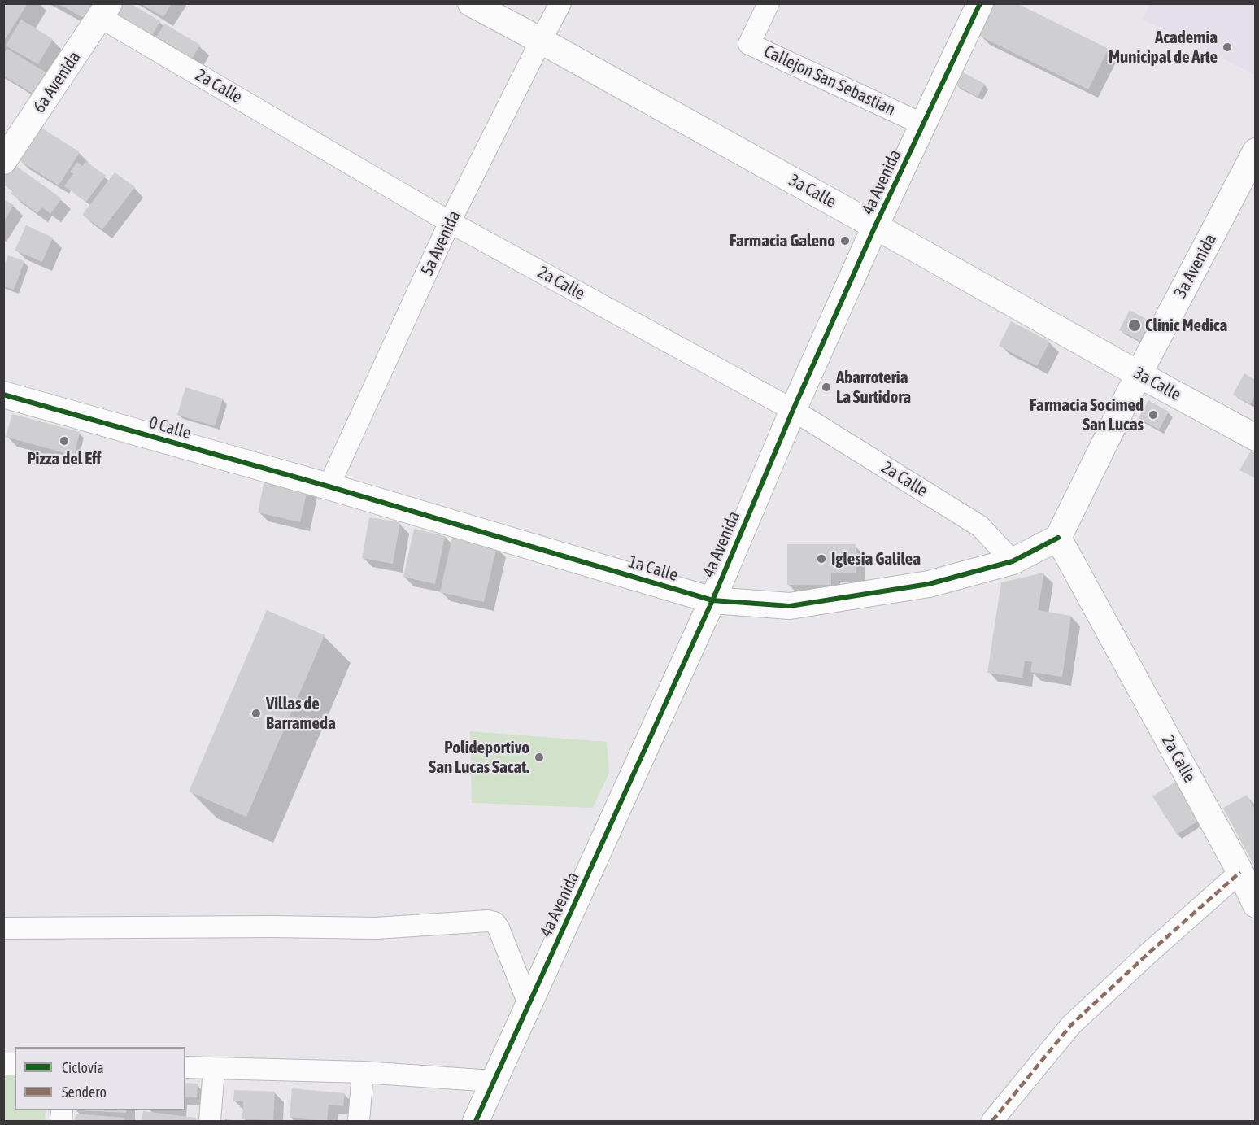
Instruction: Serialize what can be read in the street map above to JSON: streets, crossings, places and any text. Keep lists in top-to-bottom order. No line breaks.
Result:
{"streets":{"street":["Callejon San Sebastian","6a Avenida","2a Calle","4a Avenida","3a Calle","5a Avenida","3a Avenida","0 Calle","1a Calle"]},"crossings":[["Callejon San Sebastian","4a Avenida"],["6a Avenida","2a Calle"],["2a Calle","4a Avenida"],["2a Calle","5a Avenida"],["2a Calle","3a Avenida"],["2a Calle","1a Calle"],["4a Avenida","3a Calle"],["4a Avenida","1a Calle"],["3a Calle","5a Avenida"],["3a Calle","3a Avenida"],["5a Avenida","0 Calle"],["5a Avenida","1a Calle"],["3a Avenida","1a Calle"],["0 Calle","1a Calle"]],"places":["Academia Municipal de Arte","Farmacia Galeno","Clinic Medica","Abarroteria La Surtidora","Farmacia Socimed San Lucas","Pizza del Eff","Iglesia Galilea","Villas de Barrameda","Polideportivo San Lucas Sacat."],"legend":["Ciclovía","Sendero"]}
